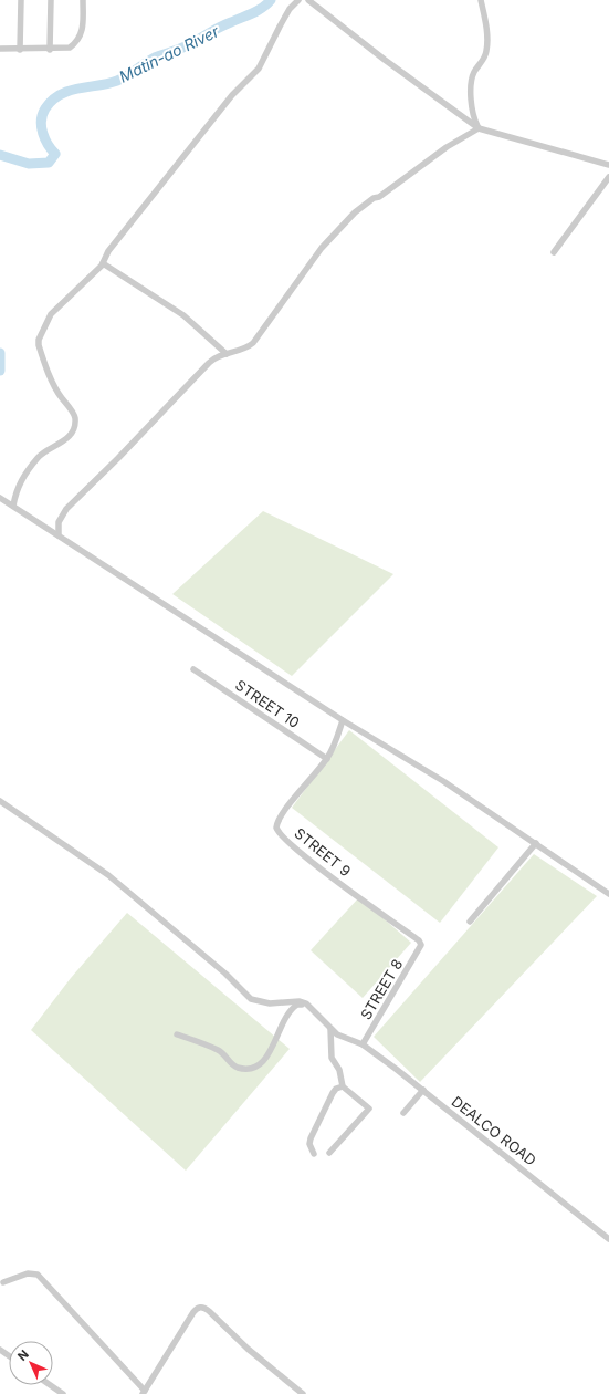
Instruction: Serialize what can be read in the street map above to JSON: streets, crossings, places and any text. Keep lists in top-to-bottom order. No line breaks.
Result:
{"streets":{"street":["STREET 10","STREET 9","STREET 8","DEALCO ROAD"]},"crossings":[["STREET 10","STREET 9"],["STREET 9","STREET 8"],["STREET 8","DEALCO ROAD"]],"water":["Matin-ao River"],"north":"top left"}
